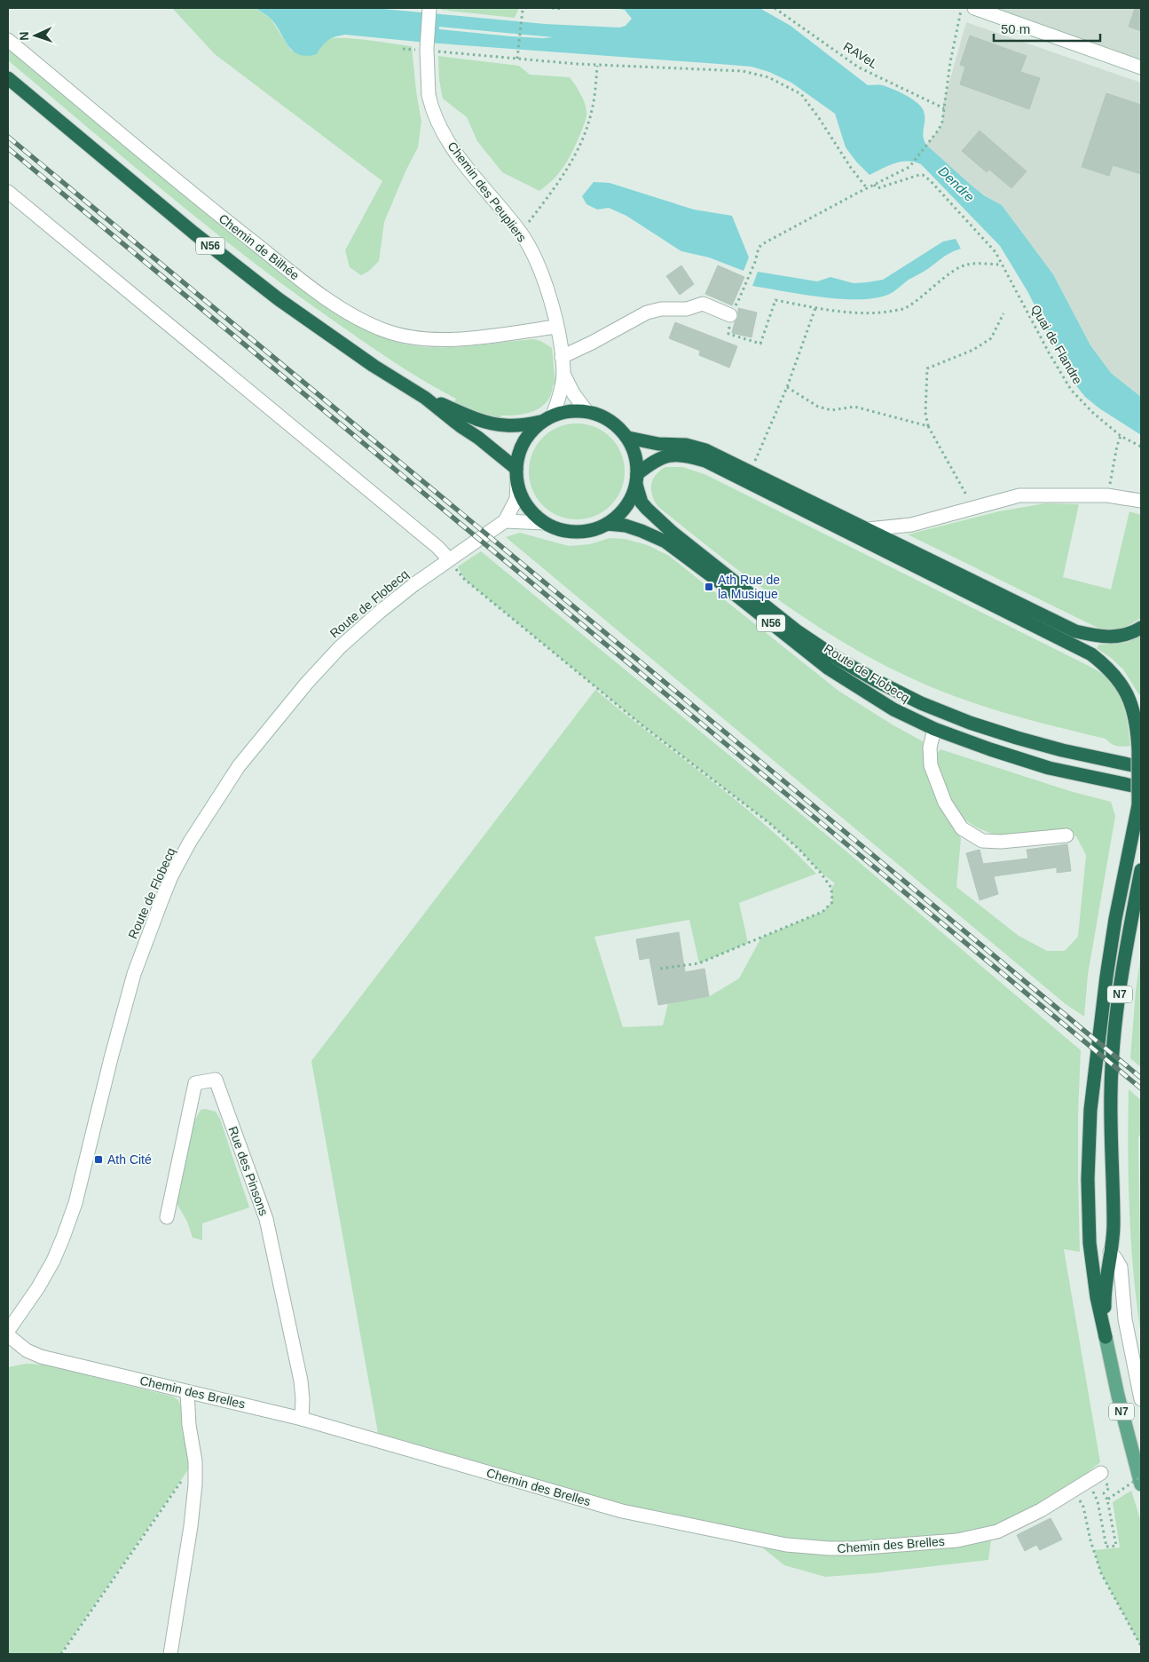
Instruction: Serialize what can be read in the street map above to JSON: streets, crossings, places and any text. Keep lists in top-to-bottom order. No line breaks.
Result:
{"streets":{"highway":["N56","Route de Flobecq","N7"],"street":["Chemin des Peupliers","Chemin de Bilhée","Rue des Pinsons","Chemin des Brelles"],"path":["RAVeL","Quai de Flandre"]},"crossings":[["Chemin des Peupliers","N56"],["Chemin des Peupliers","Chemin de Bilhée"],["Chemin des Peupliers","Route de Flobecq"],["N56","Route de Flobecq"],["Rue des Pinsons","Chemin des Brelles"]],"water":["Dendre"],"places":{"transit":["Ath Rue de la Musique","Ath Cité"]},"scale_bar":"50 m","north":"left"}
